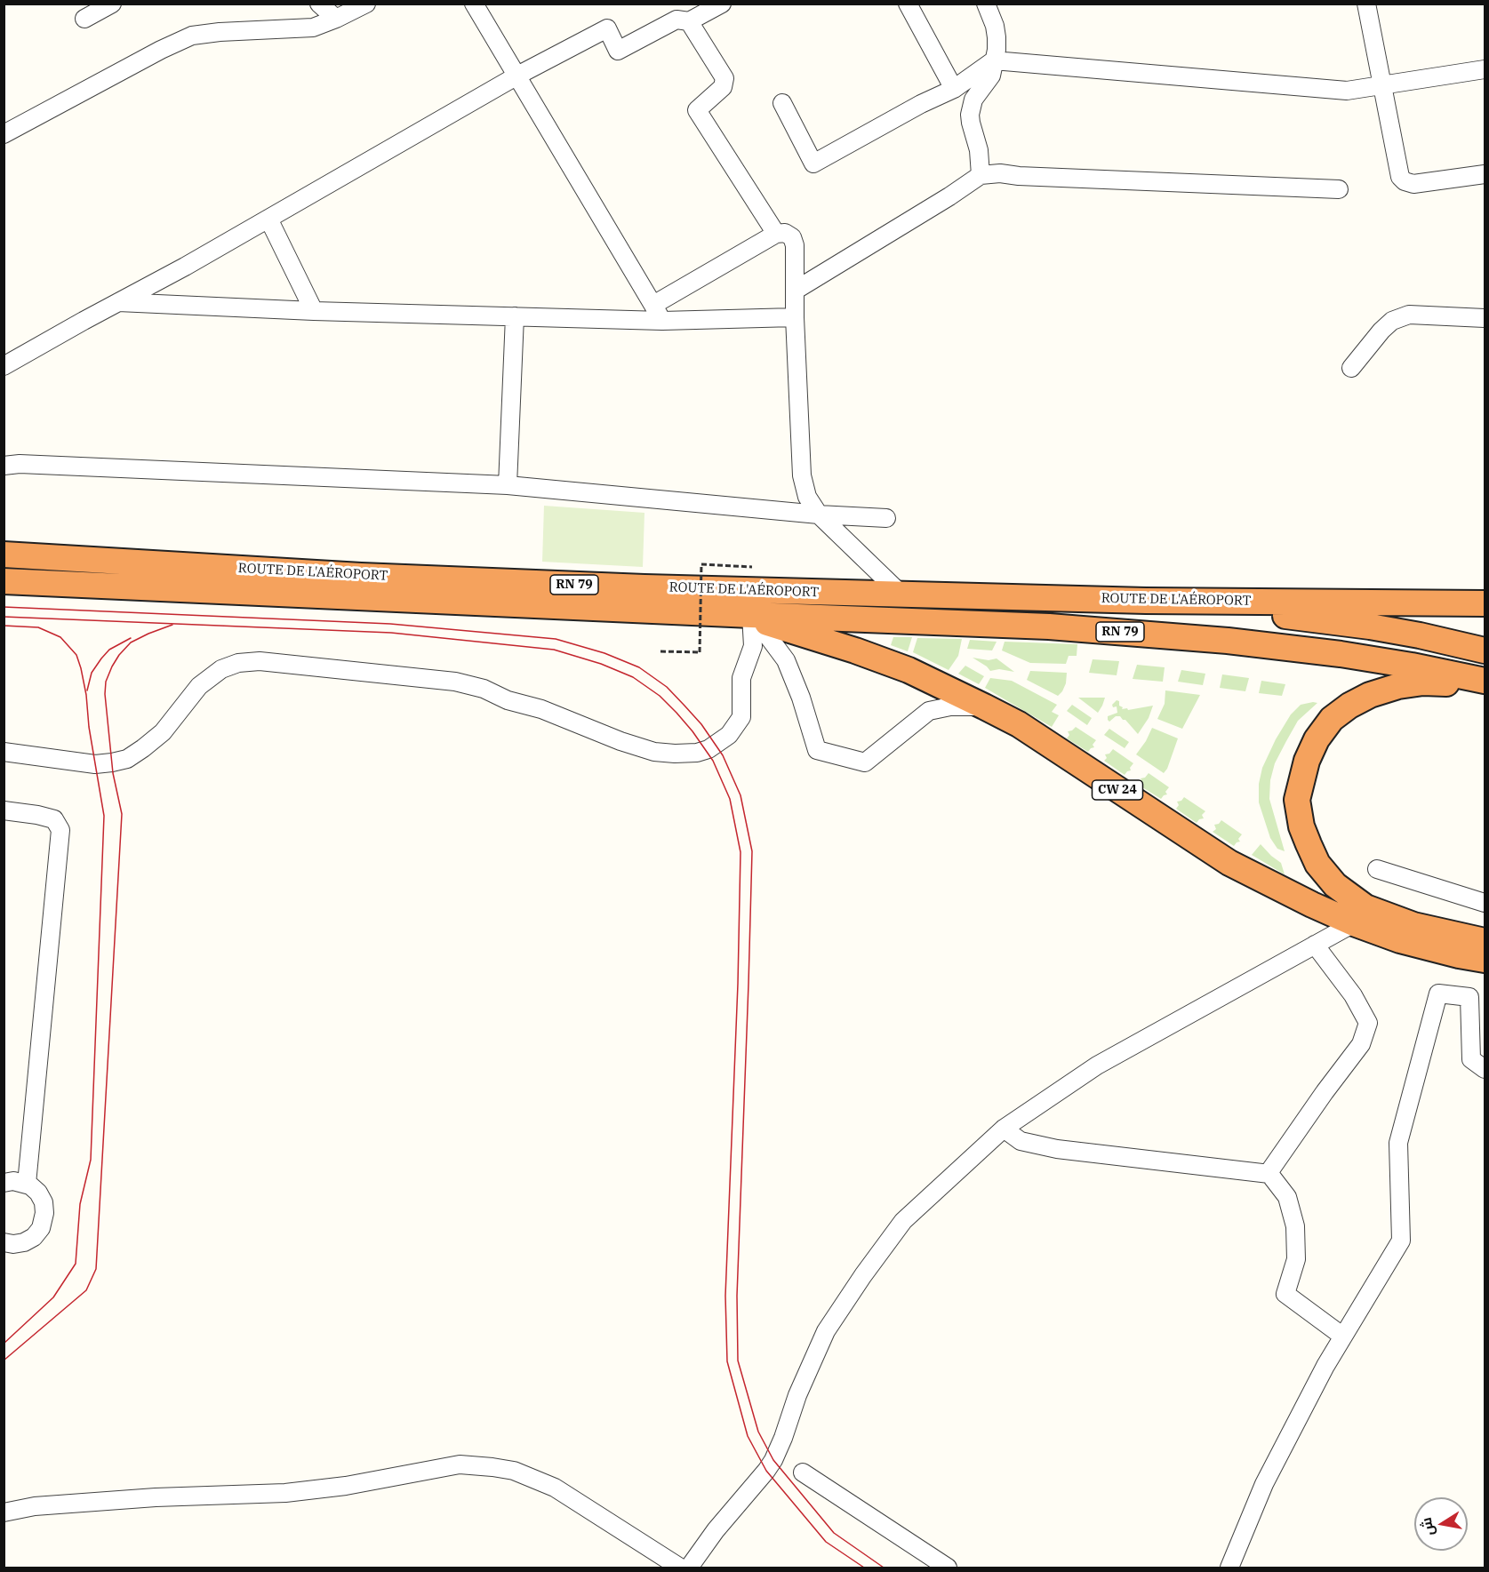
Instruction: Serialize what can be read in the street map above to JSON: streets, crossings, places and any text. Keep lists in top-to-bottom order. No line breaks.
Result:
{"streets":{"highway":["ROUTE DE L'AÉROPORT","RN 79","CW 24"]},"crossings":[["ROUTE DE L'AÉROPORT","RN 79"],["ROUTE DE L'AÉROPORT","CW 24"],["RN 79","CW 24"]],"north":"left"}
